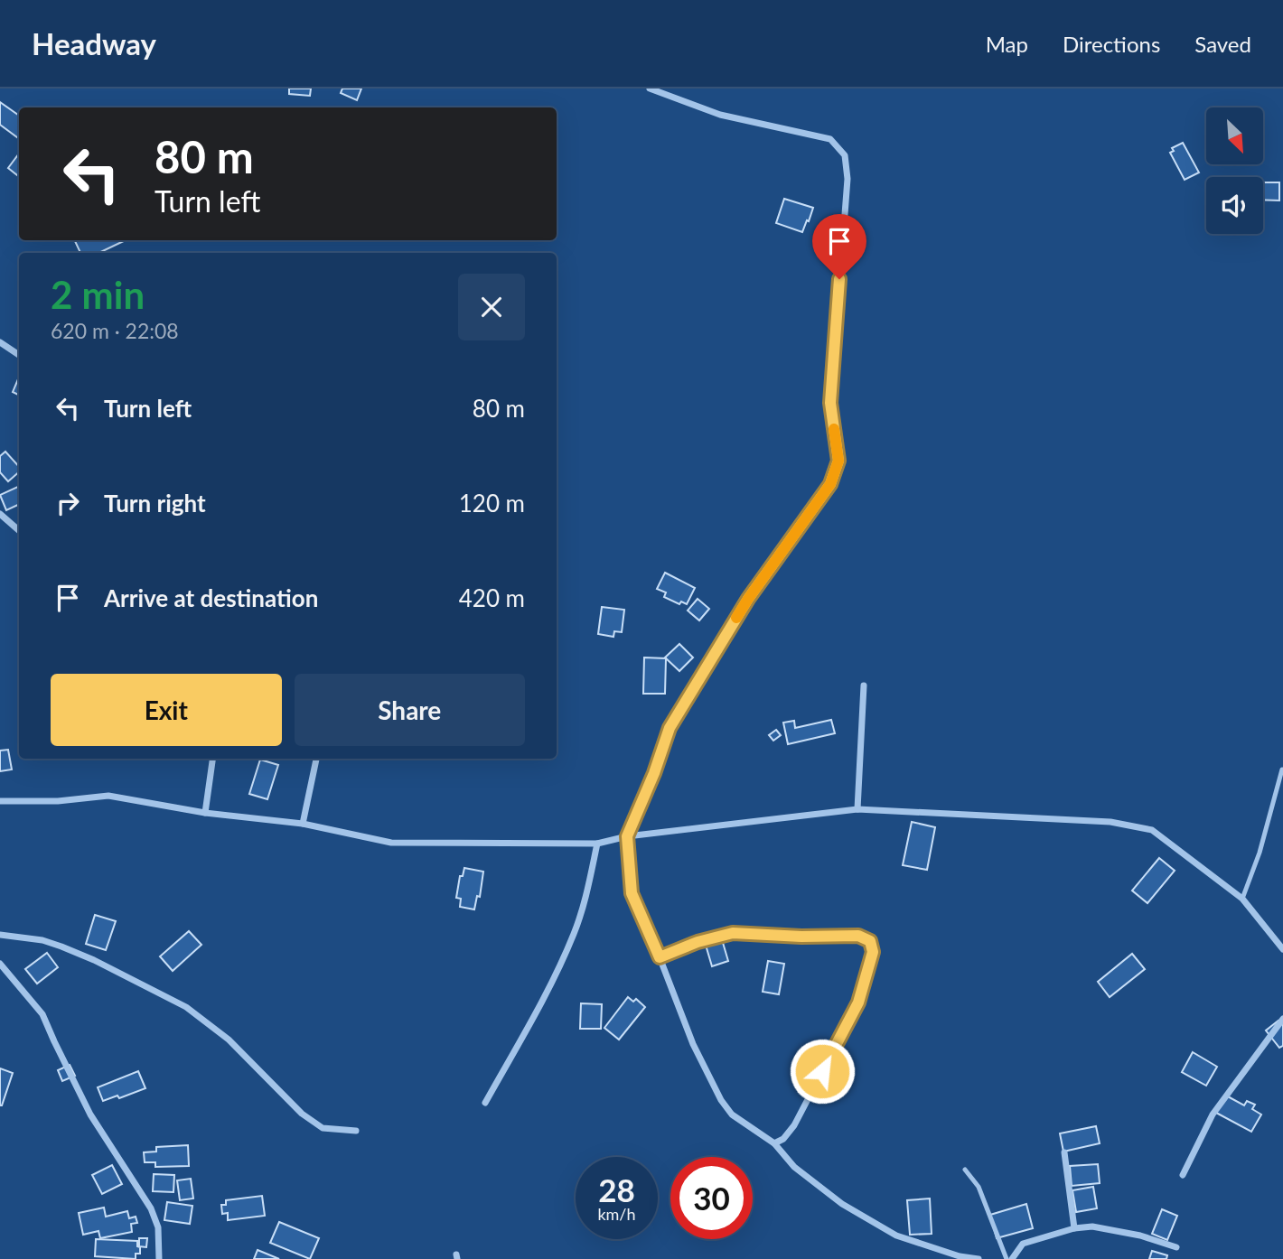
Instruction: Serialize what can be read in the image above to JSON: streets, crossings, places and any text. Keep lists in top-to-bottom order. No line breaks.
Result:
{"north":"bottom right","page":{"header":"Headway","nav":["Map","Directions","Saved"],"turn":["80 m","Turn left"],"heading":["2 min","620 m · 22:08"],"list":[{"name":"Turn left","value":"80 m"},{"name":"Turn right","value":"120 m"},{"name":"Arrive at destination","value":"420 m"}],"buttons":["Exit","Share"],"speed":"28 km/h","limit":"30"}}
